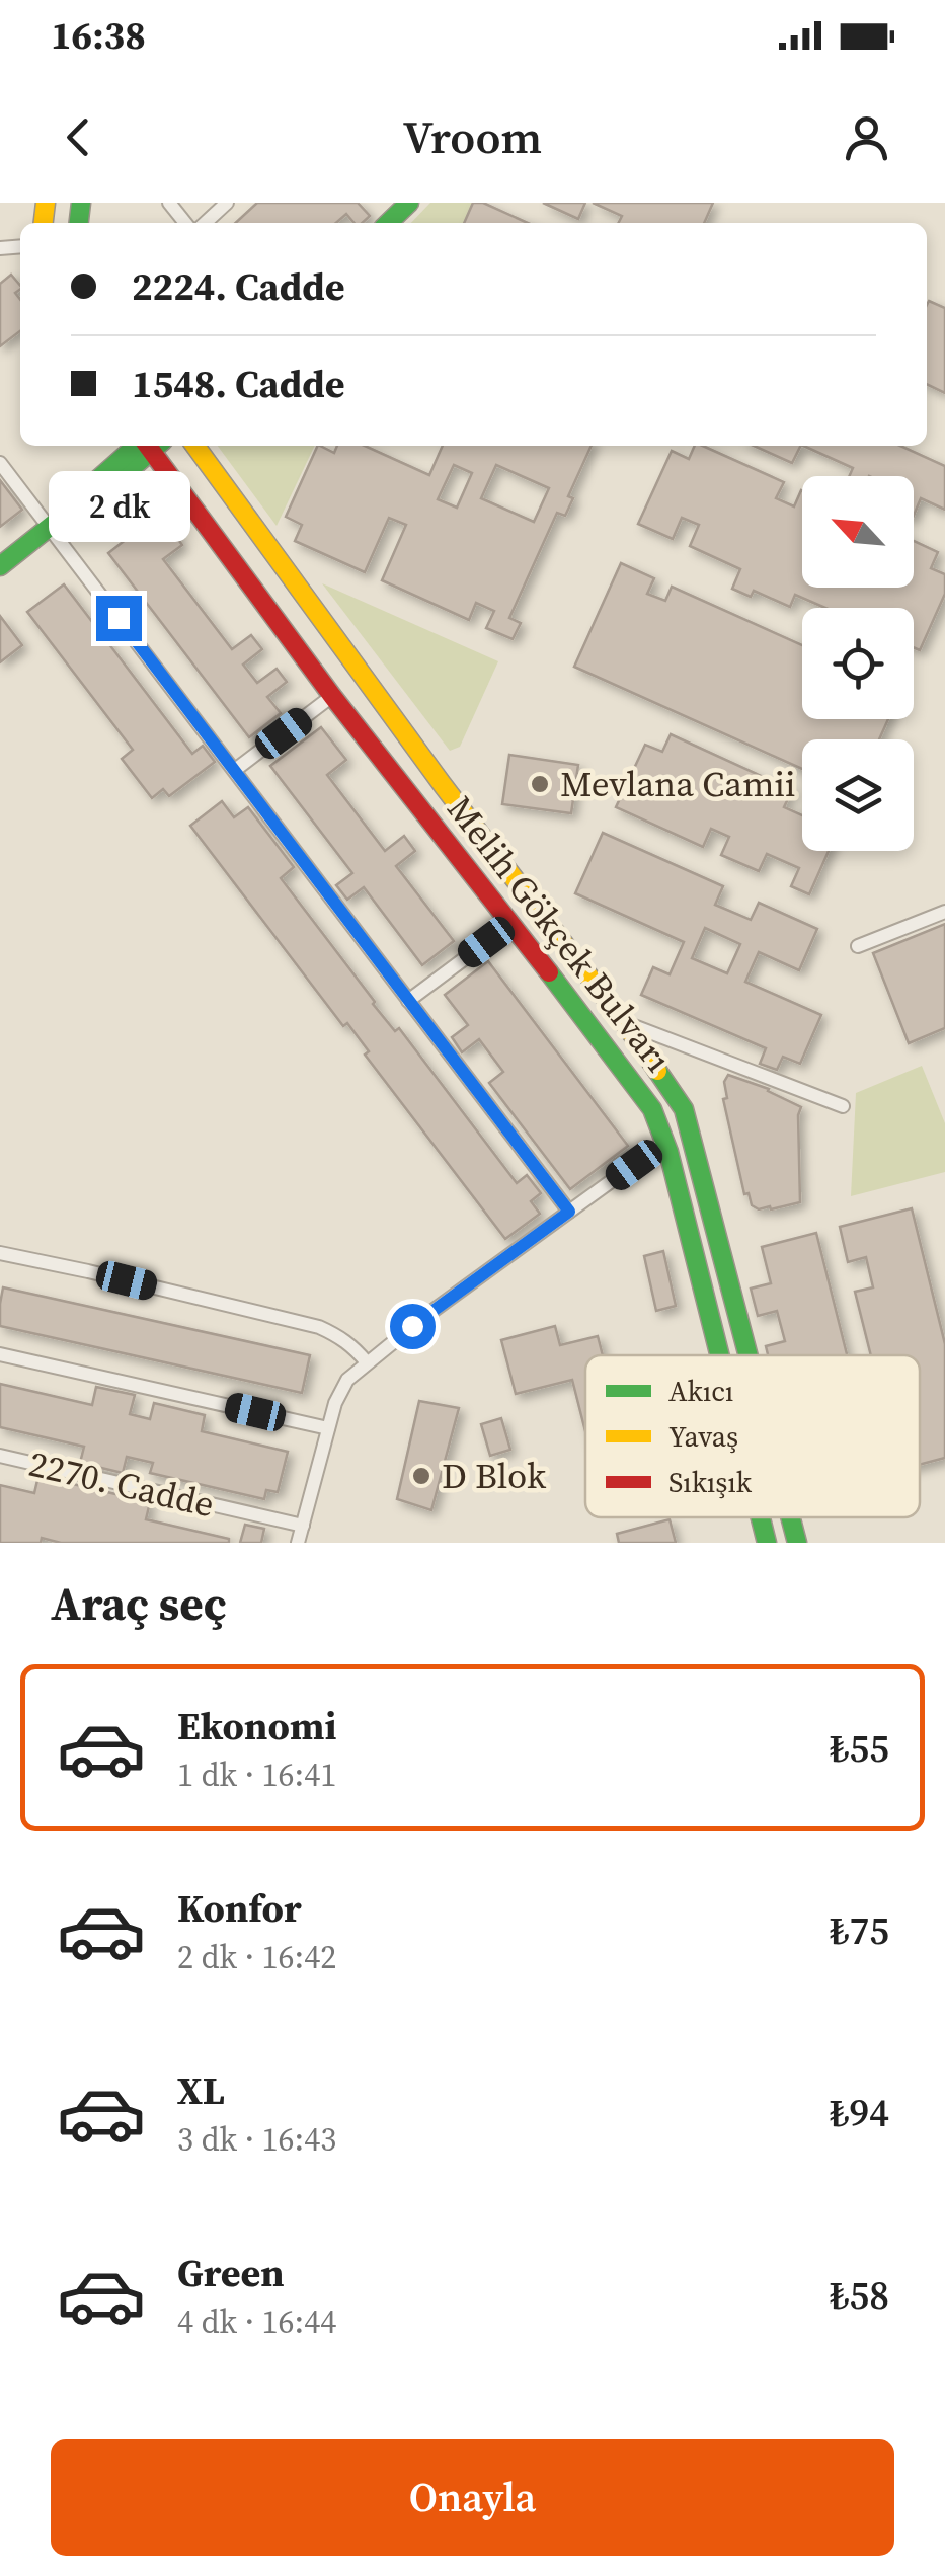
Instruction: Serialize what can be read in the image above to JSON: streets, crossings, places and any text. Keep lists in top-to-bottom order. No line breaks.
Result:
{"streets":{"main road":["Melih Gökçek Bulvarı"],"street":["2270. Cadde"]},"places":["Mevlana Camii","D Blok"],"legend":["Akıcı","Yavaş","Sıkışık"],"north":"top left","page":{"status":"16:38","header":"Vroom","banner":["2224. Cadde","1548. Cadde"],"bubble":"2 dk","heading":"Araç seç","list":[{"name":"Ekonomi","note":"1 dk · 16:41","value":"₺55"},{"name":"Konfor","note":"2 dk · 16:42","value":"₺75"},{"name":"XL","note":"3 dk · 16:43","value":"₺94"},{"name":"Green","note":"4 dk · 16:44","value":"₺58"}],"buttons":"Onayla"}}
